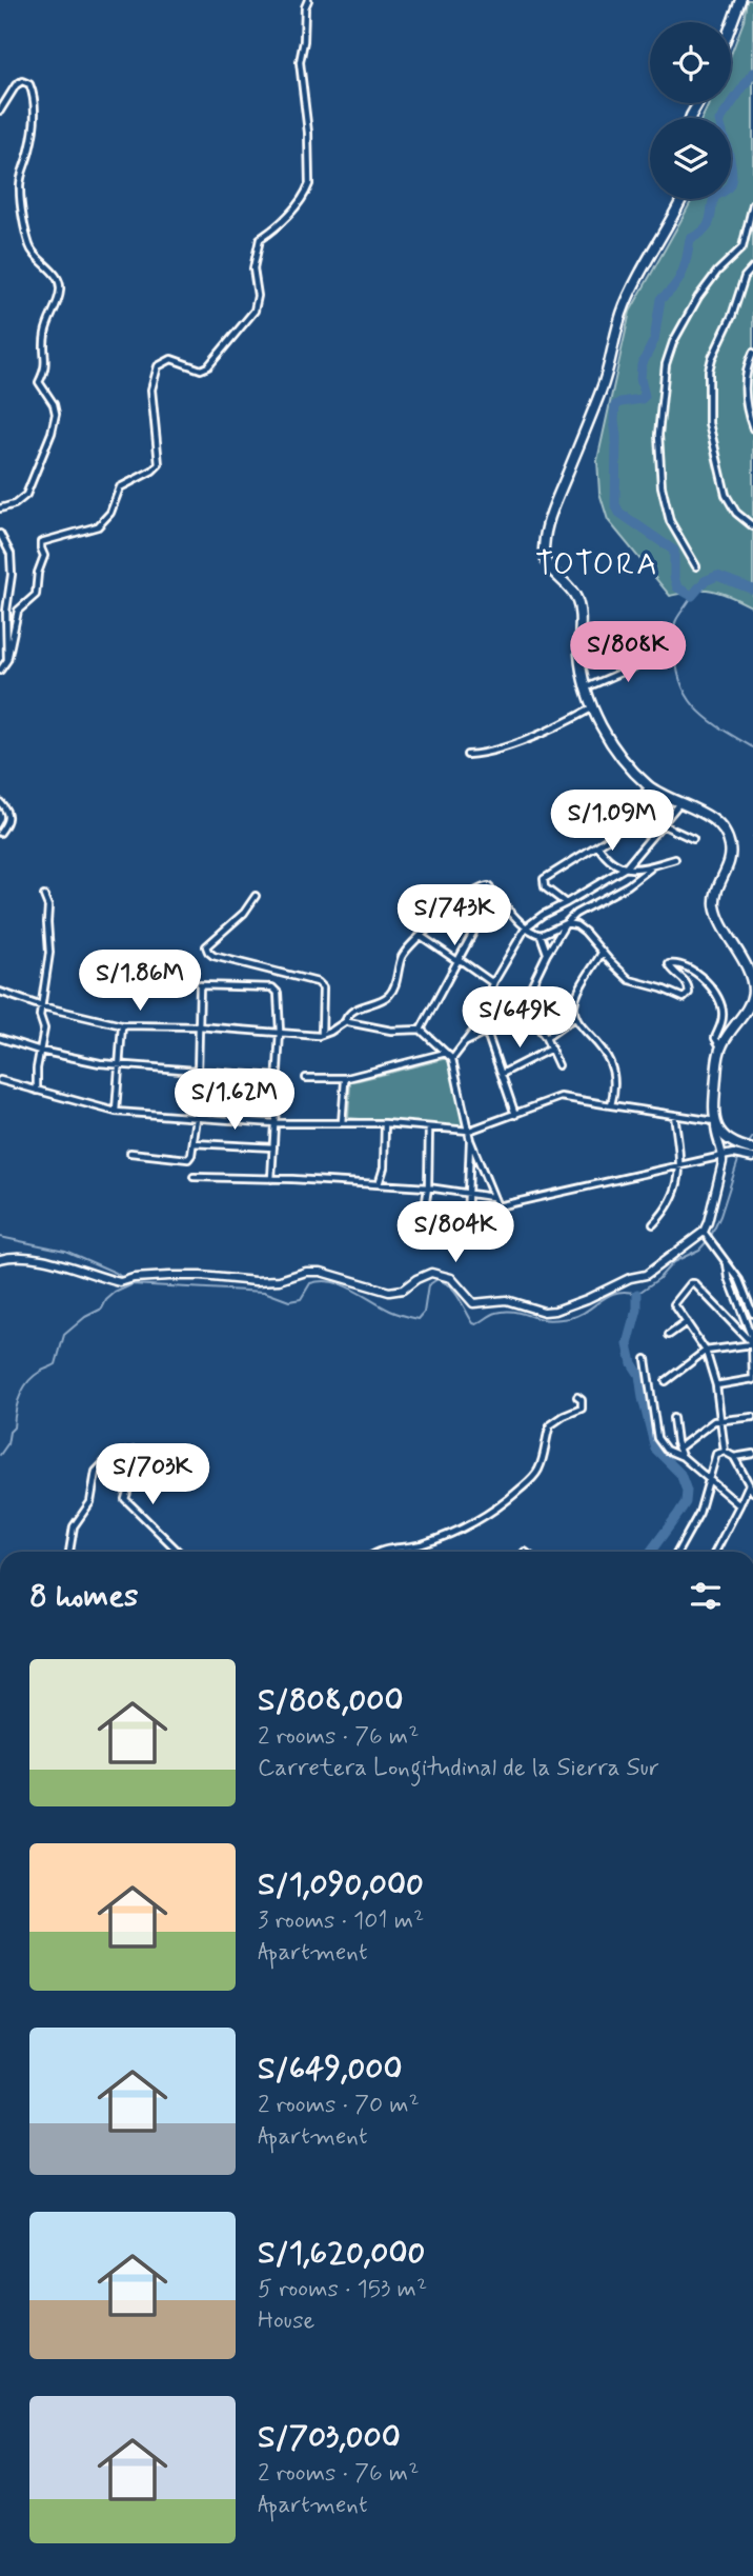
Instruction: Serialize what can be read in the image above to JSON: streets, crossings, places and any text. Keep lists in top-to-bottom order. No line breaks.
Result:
{"districts":["TOTORA"],"page":{"price":["S/808K","S/1.09M","S/743K","S/1.86M","S/649K","S/1.62M","S/804K","S/703K"],"heading":"8 homes","list":[{"name":"S/808,000","note":"2 rooms · 76 m² · Carretera Longitudinal de la Sierra Sur"},{"name":"S/1,090,000","note":"3 rooms · 101 m² · Apartment"},{"name":"S/649,000","note":"2 rooms · 70 m² · Apartment"},{"name":"S/1,620,000","note":"5 rooms · 153 m² · House"},{"name":"S/703,000","note":"2 rooms · 76 m² · Apartment"}]}}
